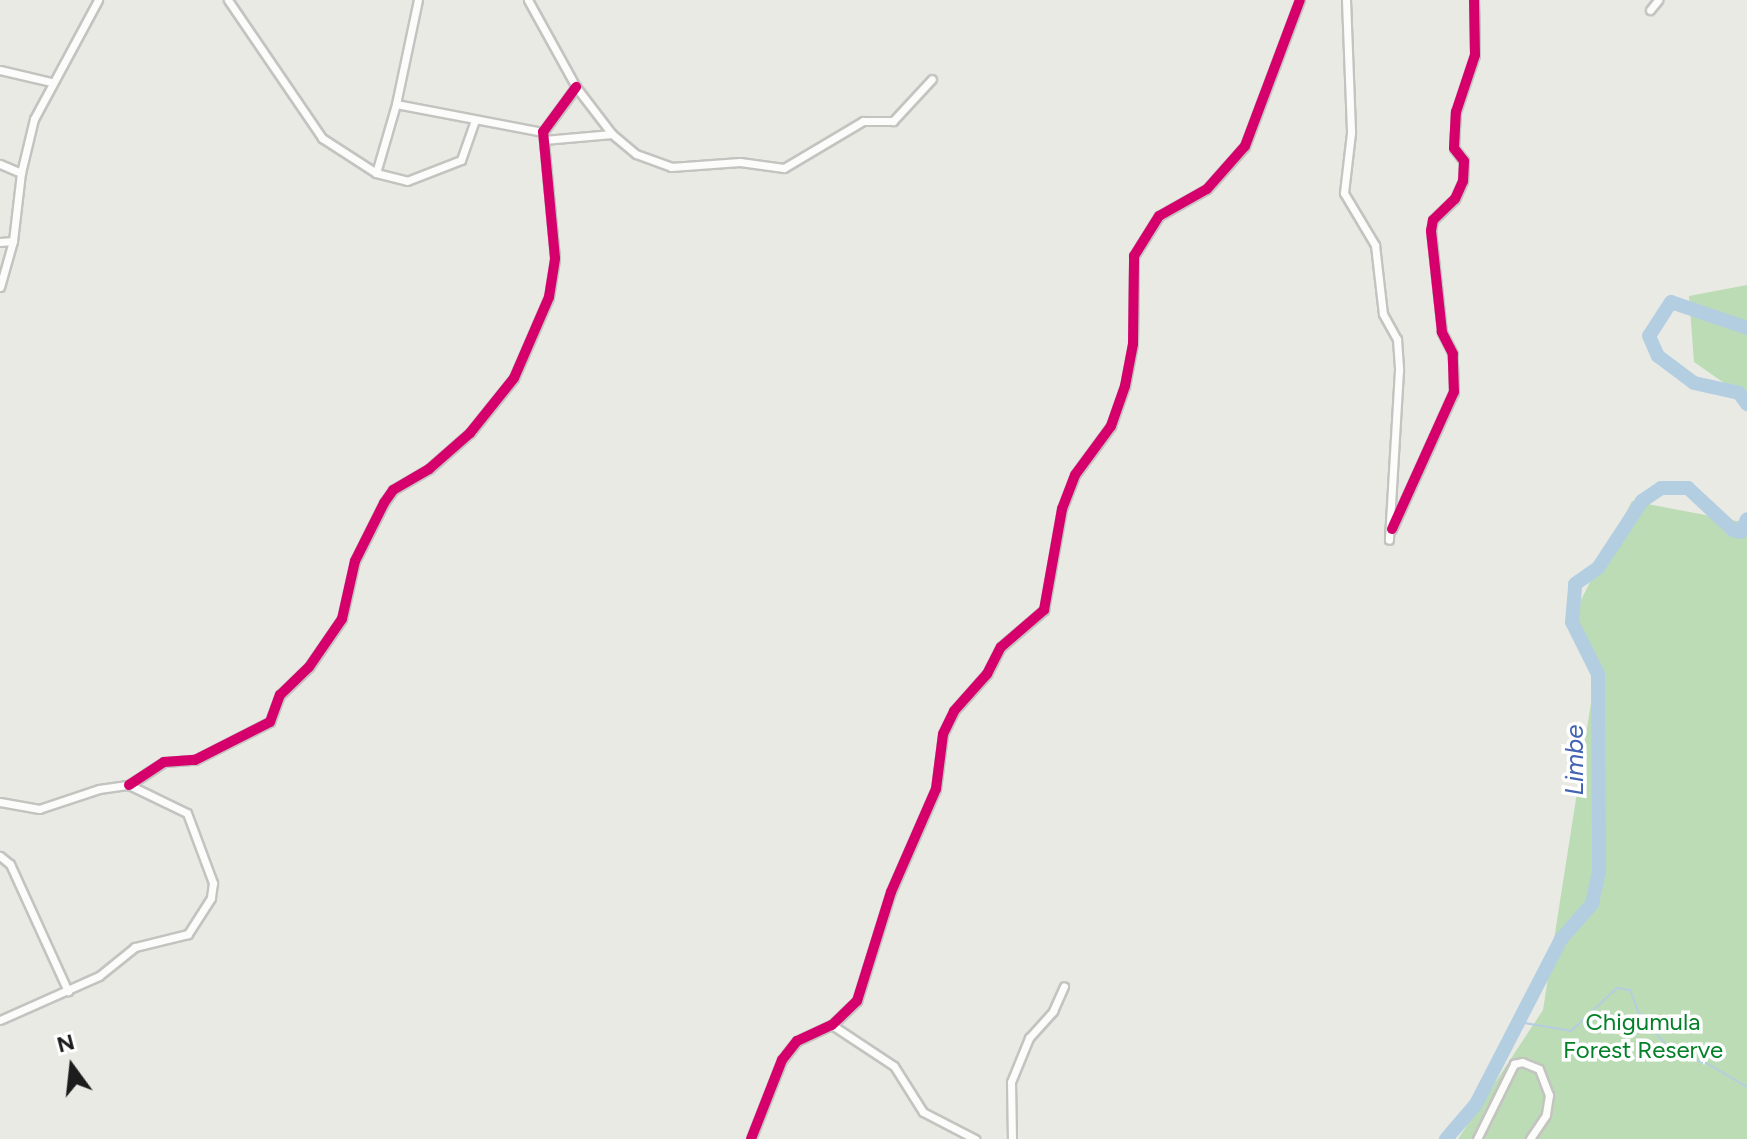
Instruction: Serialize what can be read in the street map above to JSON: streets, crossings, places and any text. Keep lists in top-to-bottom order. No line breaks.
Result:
{"water":["Limbe"],"parks":["Chigumula Forest Reserve"],"north":"top"}
